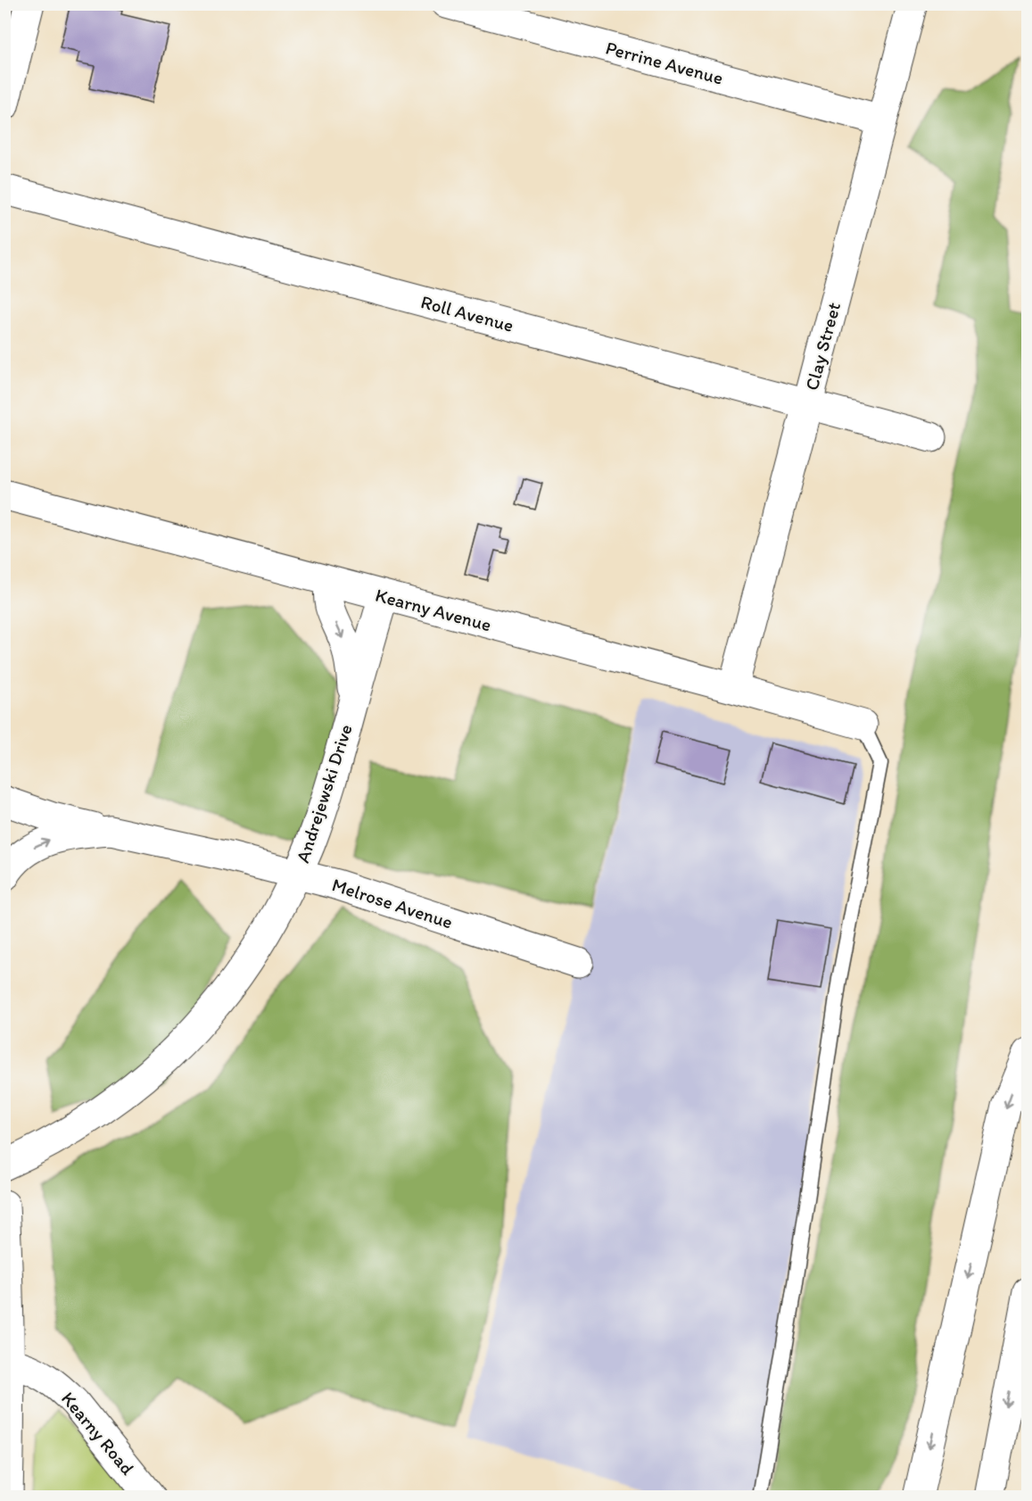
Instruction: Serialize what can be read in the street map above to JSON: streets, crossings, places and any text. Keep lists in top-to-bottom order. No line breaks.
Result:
{"streets":{"main road":["Perrine Avenue","Roll Avenue","Clay Street","Kearny Avenue","Andrejewski Drive","Melrose Avenue","Kearny Road"]},"crossings":[["Perrine Avenue","Clay Street"],["Roll Avenue","Clay Street"],["Clay Street","Kearny Avenue"],["Kearny Avenue","Andrejewski Drive"],["Andrejewski Drive","Melrose Avenue"]]}
